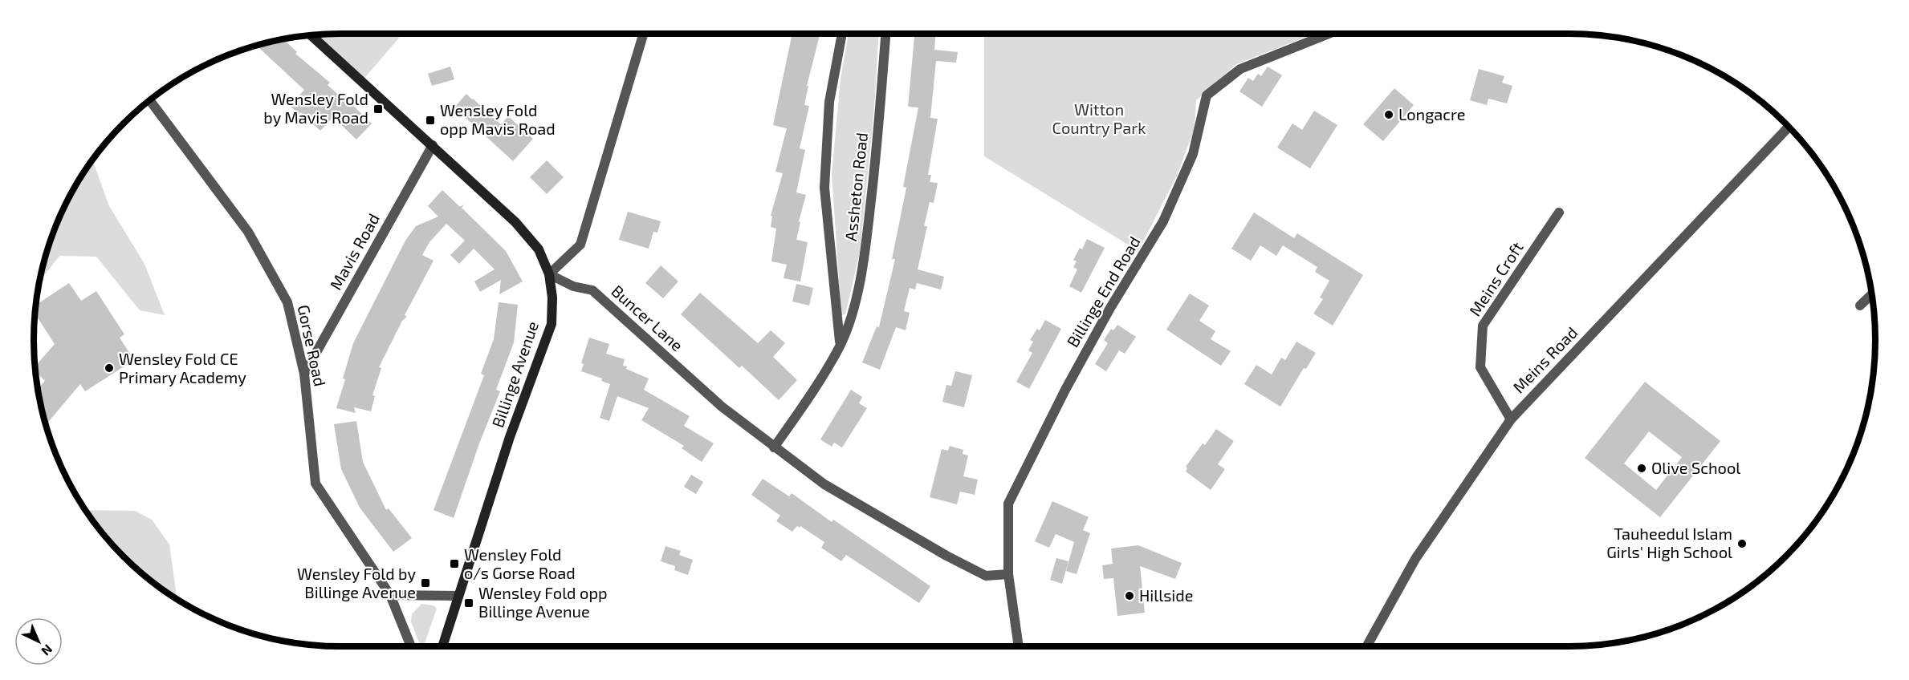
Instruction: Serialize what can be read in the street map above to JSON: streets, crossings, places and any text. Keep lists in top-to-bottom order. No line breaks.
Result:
{"streets":{"main road":["Billinge Avenue"],"street":["Assheton Road","Mavis Road","Meins Croft","Billinge End Road","Buncer Lane","Gorse Road","Meins Road"]},"crossings":[["Assheton Road","Buncer Lane"],["Mavis Road","Gorse Road"],["Meins Croft","Meins Road"],["Billinge End Road","Buncer Lane"],["Buncer Lane","Billinge Avenue"]],"parks":["Witton Country Park"],"places":{"transit":["Wensley Fold by Mavis Road","Wensley Fold opp Mavis Road","Wensley Fold o/s Gorse Road","Wensley Fold by Billinge Avenue","Wensley Fold opp Billinge Avenue"],"other":["Longacre","Wensley Fold CE Primary Academy","Olive School","Tauheedul Islam Girls' High School","Hillside"]},"north":"bottom right"}
